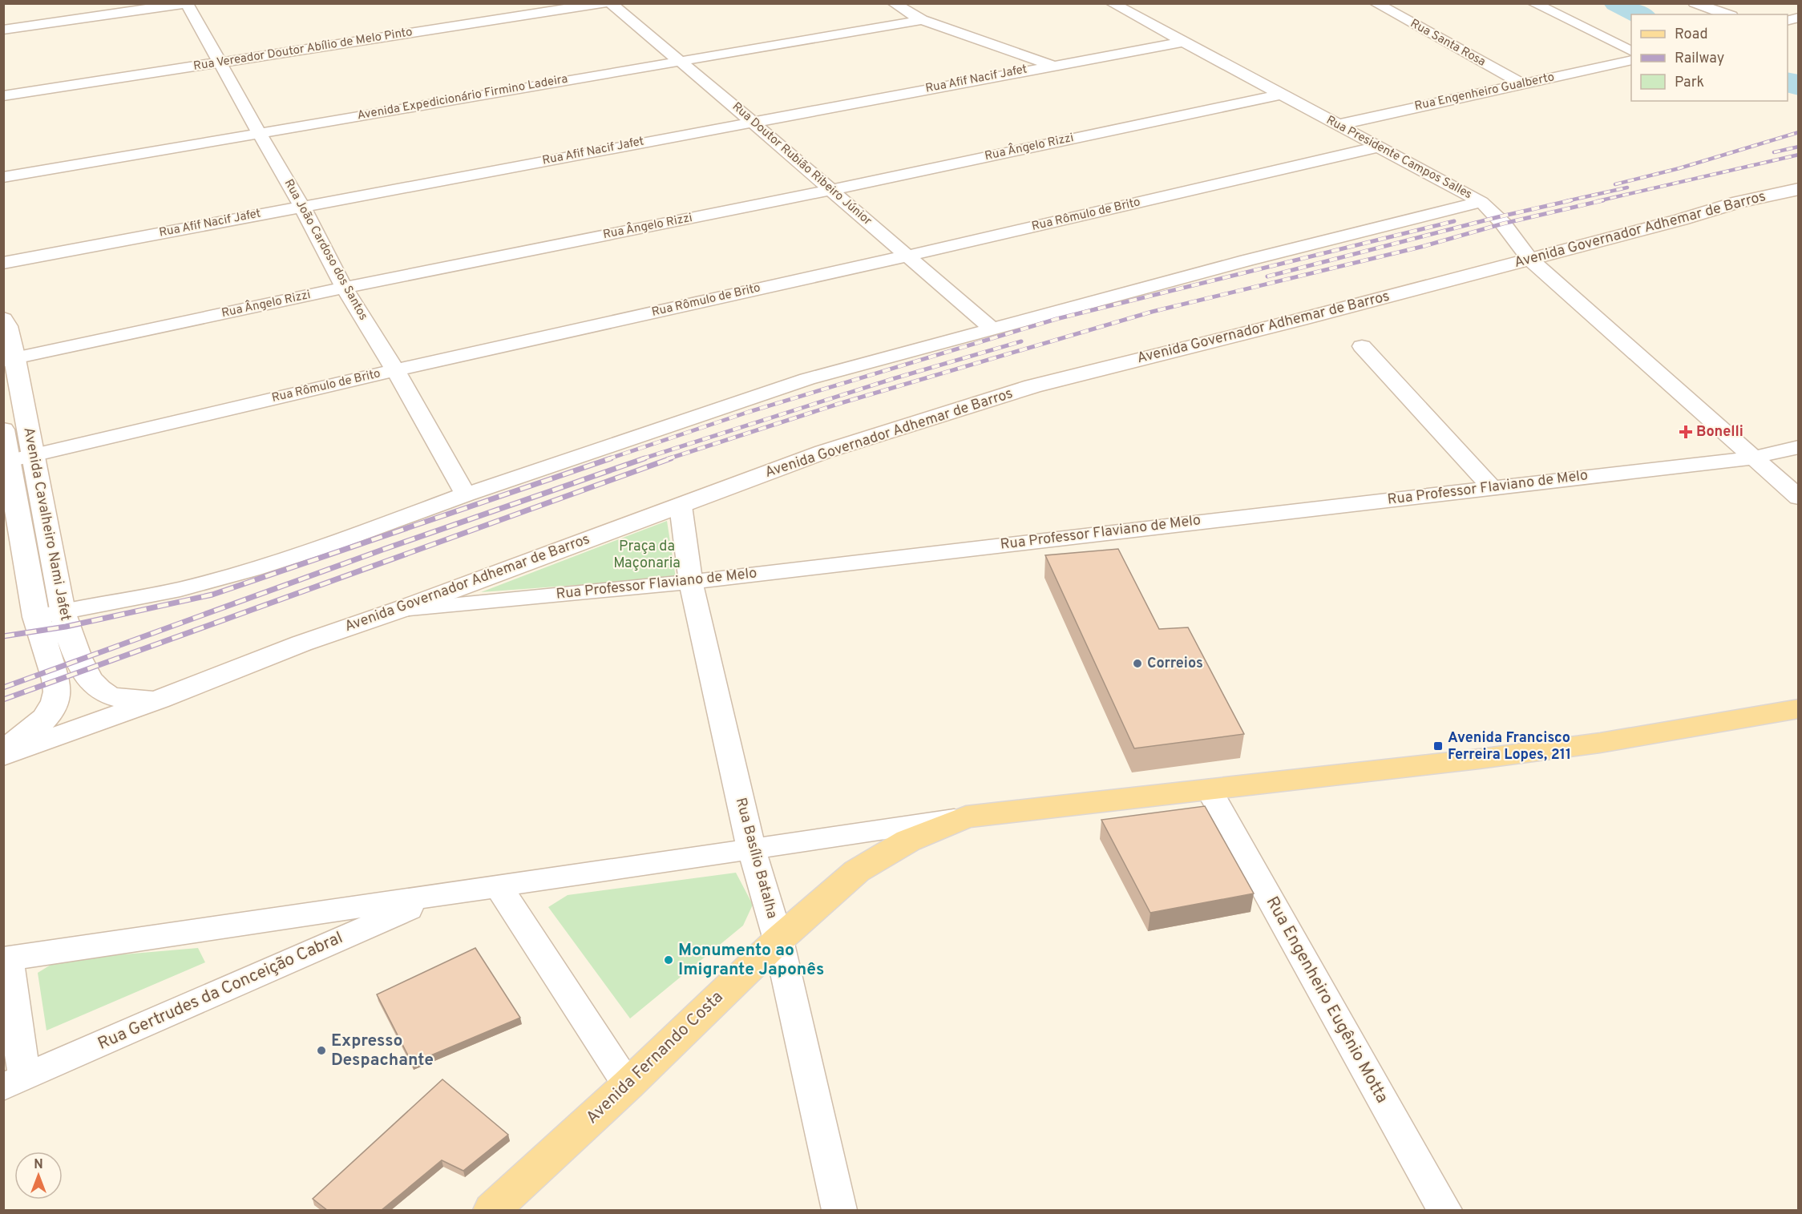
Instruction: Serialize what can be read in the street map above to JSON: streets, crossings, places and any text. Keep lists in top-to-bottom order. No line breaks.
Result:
{"streets":{"main road":["Avenida Governador Adhemar de Barros","Avenida Cavalheiro Nami Jafet","Avenida Fernando Costa"],"street":["Rua Santa Rosa","Rua Vereador Doutor Abílio de Melo Pinto","Rua Afif Nacif Jafet","Rua Engenheiro Gualberto","Avenida Expedicionário Firmino Ladeira","Rua Ângelo Rizzi","Rua Presidente Campos Salles","Rua Doutor Rubião Ribeiro Júnior","Rua Rômulo de Brito","Rua João Cardoso dos Santos","Rua Professor Flaviano de Melo","Rua Basílio Batalha","Rua Gertrudes da Conceição Cabral","Rua Engenheiro Eugênio Motta"]},"crossings":[["Rua Santa Rosa","Rua Engenheiro Gualberto"],["Rua Vereador Doutor Abílio de Melo Pinto","Rua João Cardoso dos Santos"],["Rua Afif Nacif Jafet","Rua Presidente Campos Salles"],["Rua Afif Nacif Jafet","Rua Doutor Rubião Ribeiro Júnior"],["Rua Afif Nacif Jafet","Rua João Cardoso dos Santos"],["Rua Engenheiro Gualberto","Rua Presidente Campos Salles"],["Avenida Expedicionário Firmino Ladeira","Rua Doutor Rubião Ribeiro Júnior"],["Avenida Expedicionário Firmino Ladeira","Rua João Cardoso dos Santos"],["Rua Ângelo Rizzi","Rua Presidente Campos Salles"],["Rua Ângelo Rizzi","Rua Doutor Rubião Ribeiro Júnior"],["Rua Ângelo Rizzi","Rua João Cardoso dos Santos"],["Rua Ângelo Rizzi","Avenida Cavalheiro Nami Jafet"],["Rua Presidente Campos Salles","Rua Rômulo de Brito"],["Rua Presidente Campos Salles","Avenida Governador Adhemar de Barros"],["Rua Presidente Campos Salles","Rua Professor Flaviano de Melo"],["Rua Doutor Rubião Ribeiro Júnior","Rua Rômulo de Brito"],["Rua Rômulo de Brito","Rua João Cardoso dos Santos"],["Rua Rômulo de Brito","Avenida Cavalheiro Nami Jafet"],["Avenida Governador Adhemar de Barros","Rua Professor Flaviano de Melo"],["Avenida Governador Adhemar de Barros","Avenida Cavalheiro Nami Jafet"],["Avenida Governador Adhemar de Barros","Rua Basílio Batalha"],["Rua Professor Flaviano de Melo","Rua Basílio Batalha"],["Rua Basílio Batalha","Avenida Fernando Costa"],["Rua Engenheiro Eugênio Motta","Avenida Fernando Costa"]],"parks":["Praça da Maçonaria"],"places":{"health":["Bonelli"],"other":["Correios","Monumento ao Imigrante Japonês","Expresso Despachante"],"transit":["Avenida Francisco Ferreira Lopes, 211"]},"legend":["Road","Railway","Park"],"north":"top"}
